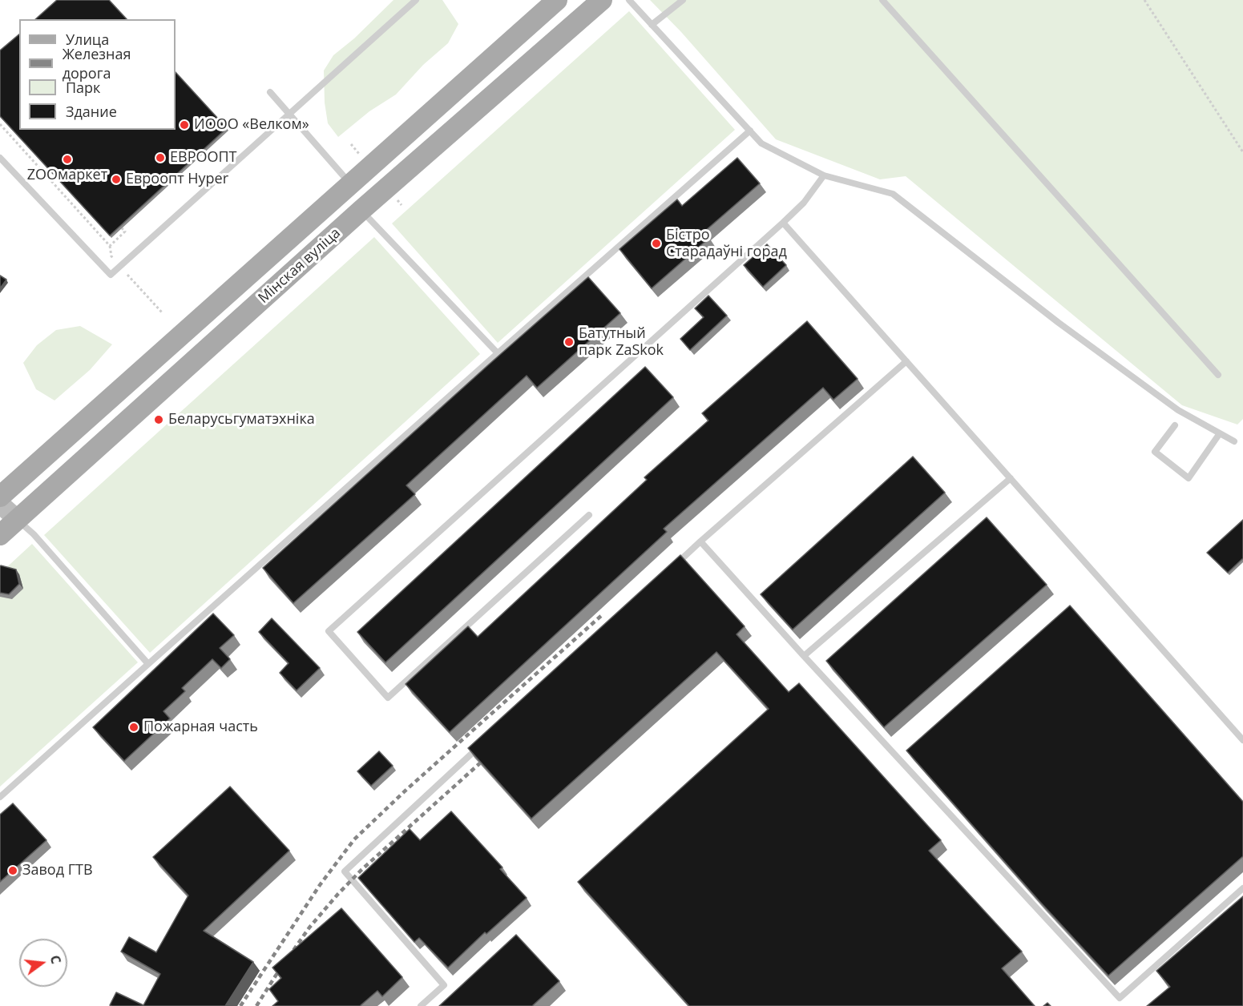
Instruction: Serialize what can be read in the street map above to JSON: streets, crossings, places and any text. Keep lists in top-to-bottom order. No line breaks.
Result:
{"streets":{"main road":["Мінская вуліца"]},"places":["ИООО «Велком»","ЕВРООПТ","ZOOмаркет","Евроопт Hyper","Бістро Старадаўні горад","Батутный парк ZaSkok","Беларусьгуматэхніка","Пожарная часть","Завод ГТВ"],"legend":["Улица","Железная дорога","Парк","Здание"],"north":"right"}
